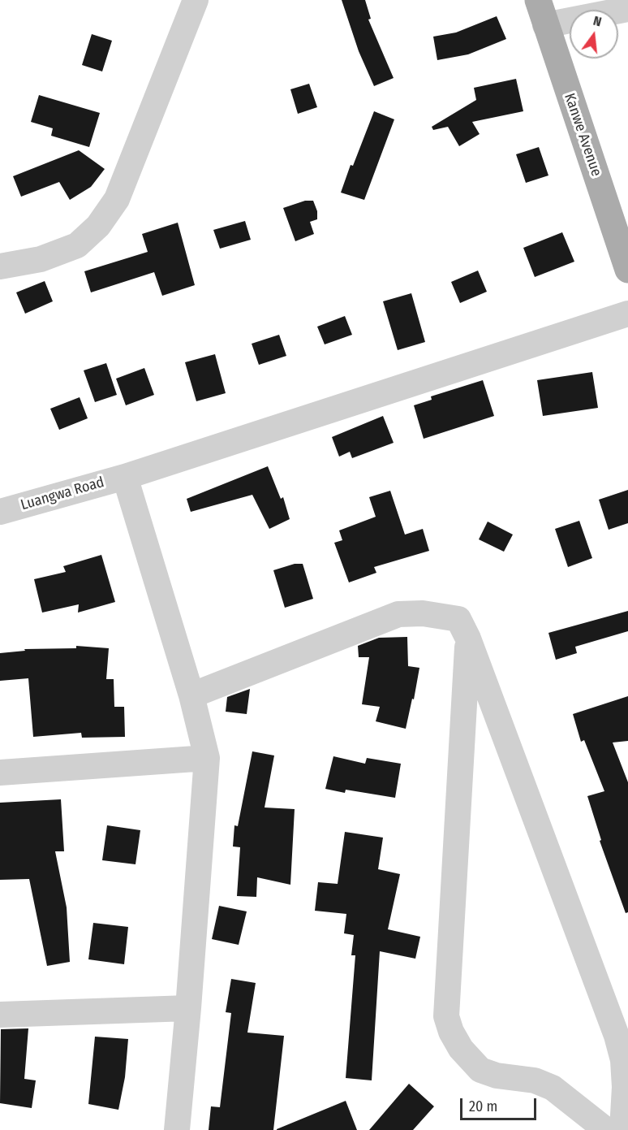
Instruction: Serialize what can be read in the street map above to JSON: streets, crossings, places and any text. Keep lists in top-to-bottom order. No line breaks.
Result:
{"streets":{"main road":["Kanwe Avenue"],"street":["Luangwa Road"]},"scale_bar":"20 m","north":"top"}
